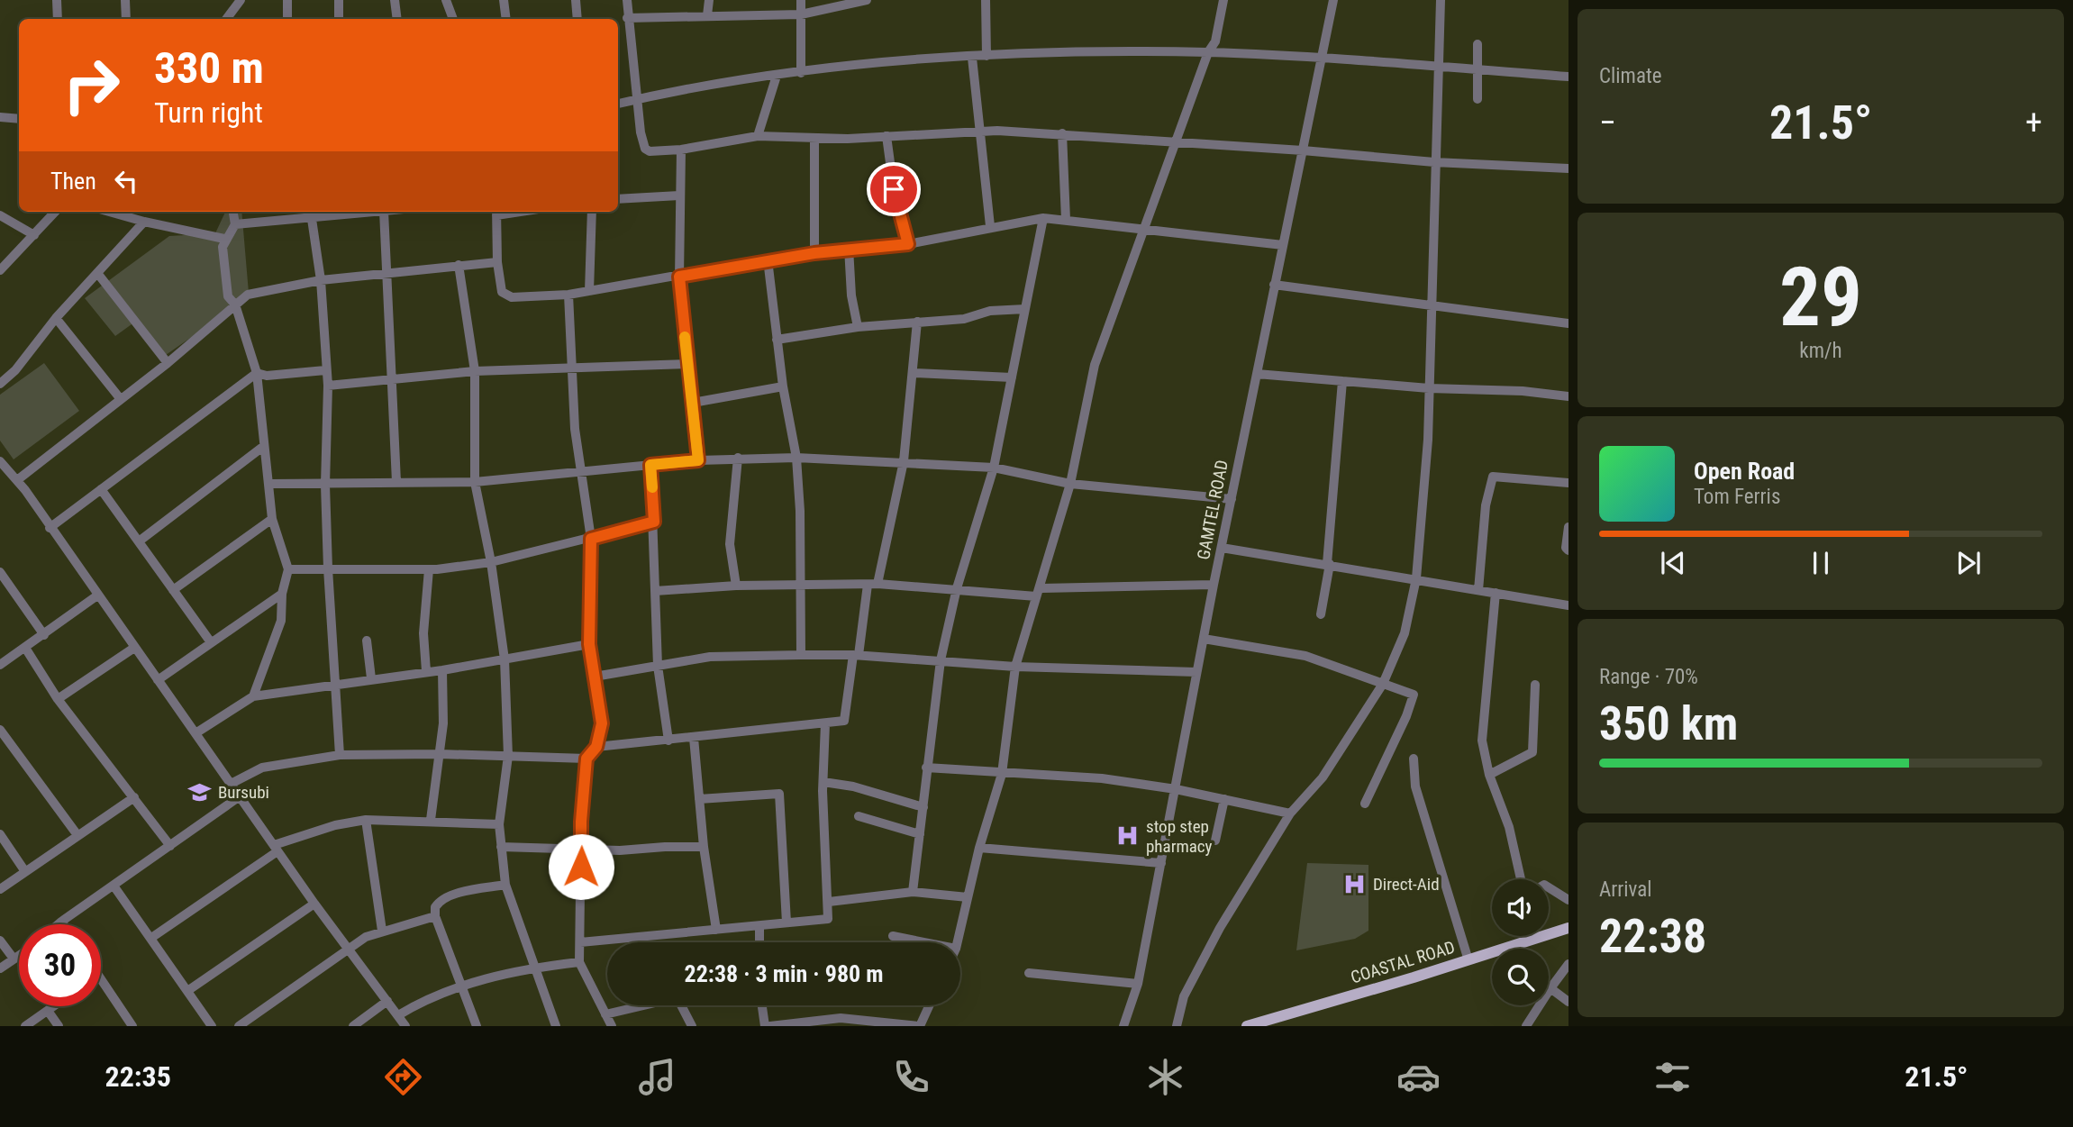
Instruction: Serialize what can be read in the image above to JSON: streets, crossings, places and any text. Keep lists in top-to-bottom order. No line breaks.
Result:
{"streets":{"main road":["COASTAL ROAD"],"street":["GAMTEL ROAD"]},"places":{"school or university":["Bursubi"],"hospital":["stop step pharmacy","Direct-Aid"]},"page":{"tile":["Climate",["29","km/h"],["Range · 70%","350 km"],["Arrival","22:38"]],"turn":["330 m","Turn right"],"heat":["−","21.5°","+"],"then":"Then","song":["Open Road","Tom Ferris"],"limit":"30","trip":"22:38 · 3 min · 980 m","tabs":["22:35","21.5°"]}}
